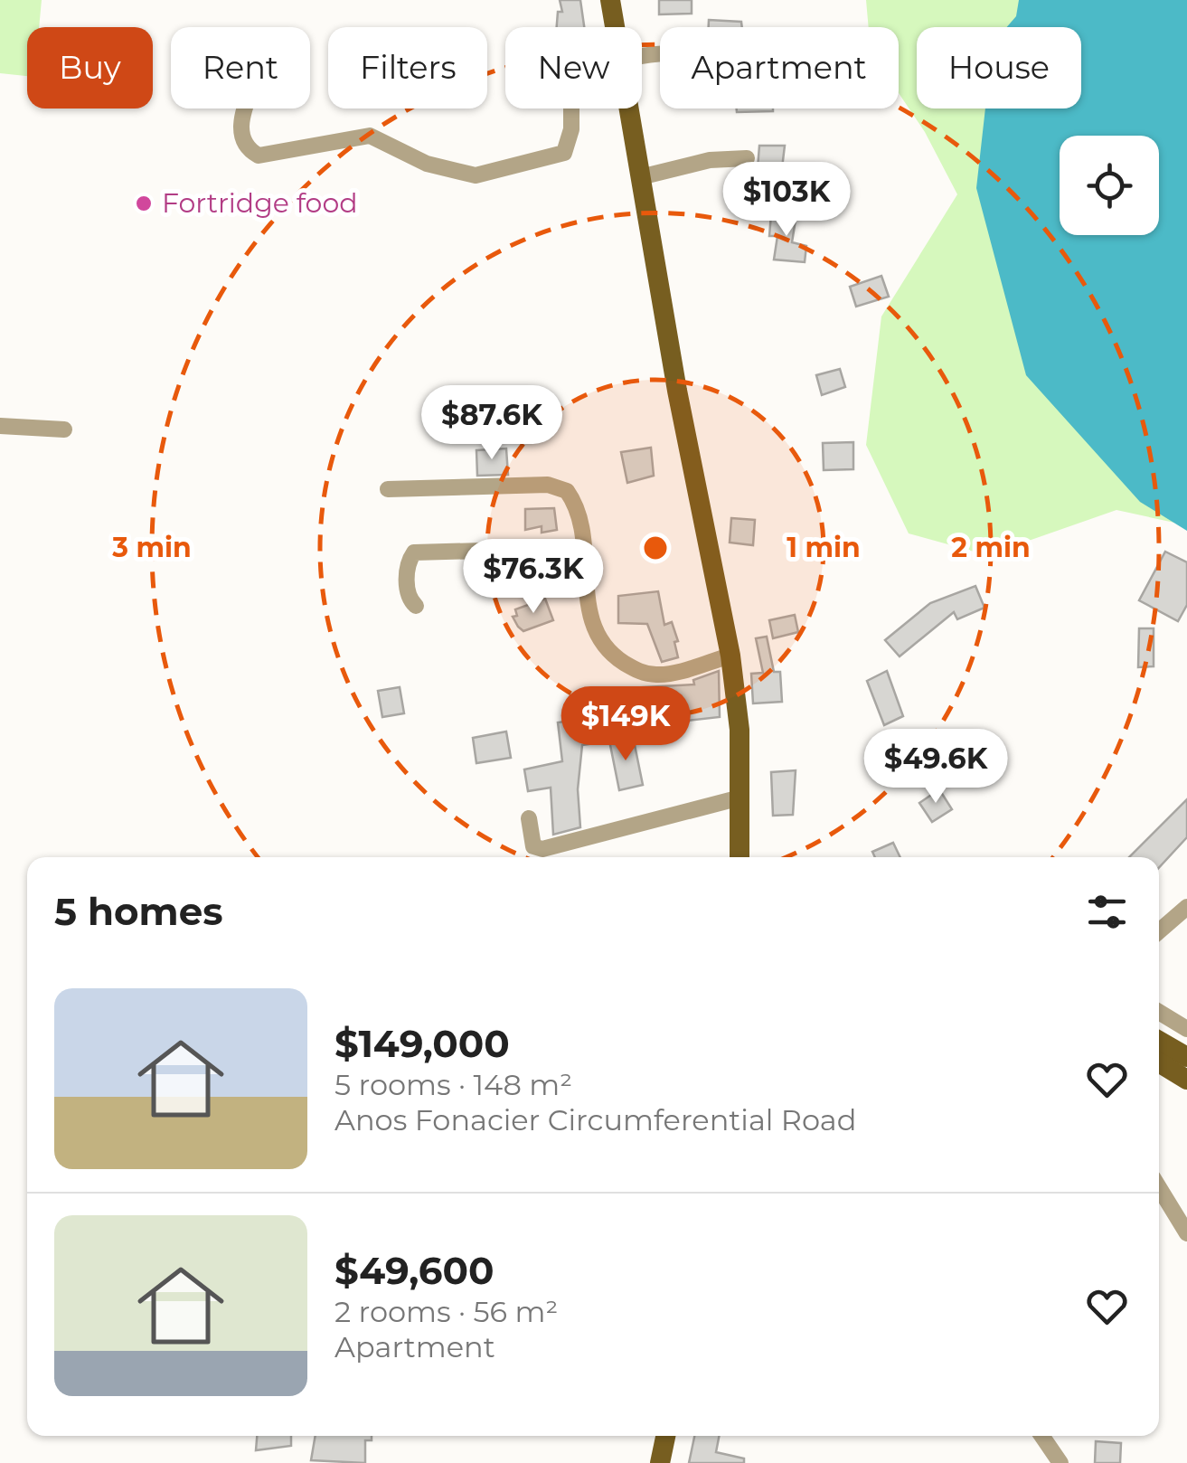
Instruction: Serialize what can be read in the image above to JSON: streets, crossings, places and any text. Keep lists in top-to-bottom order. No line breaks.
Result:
{"places":["Fortridge food"],"page":{"chip":["Buy","Rent","Filters","New","Apartment","House"],"price":["$103K","$87.6K","$76.3K","$149K","$49.6K"],"heading":"5 homes","list":[{"name":"$149,000","note":"5 rooms · 148 m² · Anos Fonacier Circumferential Road"},{"name":"$49,600","note":"2 rooms · 56 m² · Apartment"}]},"rings":["1 min","2 min","3 min"]}
